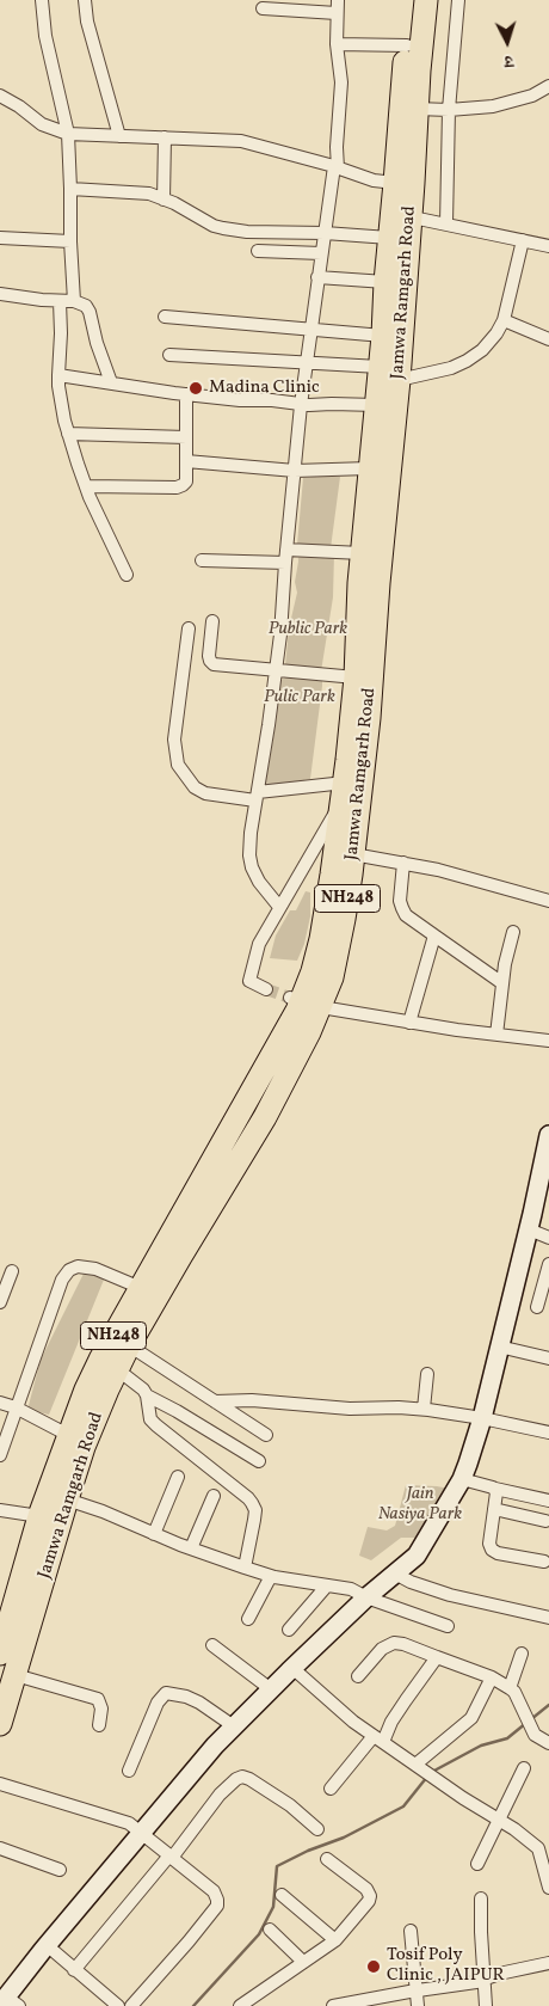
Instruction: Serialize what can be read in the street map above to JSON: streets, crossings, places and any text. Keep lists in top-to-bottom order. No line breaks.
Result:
{"streets":{"highway":["Jamwa Ramgarh Road","NH248"]},"parks":["Public Park","Pulic Park","Jain Nasiya Park"],"places":["Madina Clinic","Tosif Poly Clinic , JAIPUR"],"north":"bottom"}
